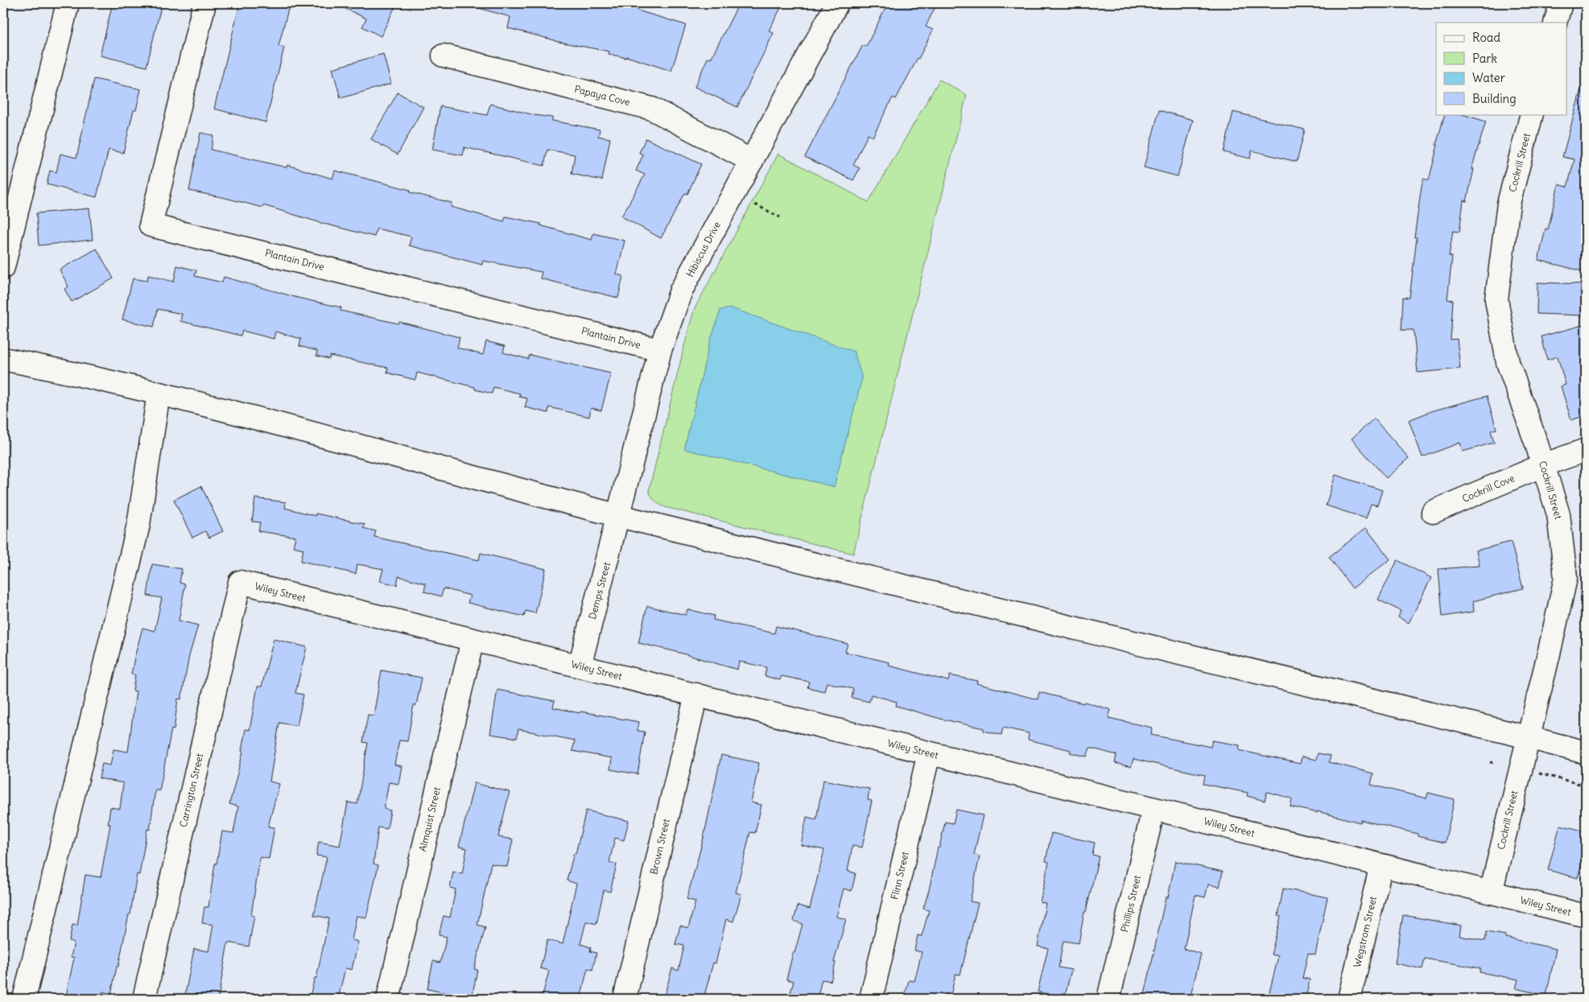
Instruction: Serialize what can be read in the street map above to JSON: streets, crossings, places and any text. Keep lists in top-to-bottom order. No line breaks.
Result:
{"streets":{"street":["Papaya Cove","Cockrill Street","Hibiscus Drive","Plantain Drive","Cockrill Cove","Demps Street","Wiley Street","Carrington Street","Almquist Street","Brown Street","Flinn Street","Phillips Street","Wegstrom Street"]},"crossings":[["Papaya Cove","Hibiscus Drive"],["Cockrill Street","Cockrill Cove"],["Cockrill Street","Wiley Street"],["Hibiscus Drive","Plantain Drive"],["Hibiscus Drive","Demps Street"],["Demps Street","Wiley Street"],["Wiley Street","Carrington Street"],["Wiley Street","Almquist Street"],["Wiley Street","Brown Street"],["Wiley Street","Flinn Street"],["Wiley Street","Phillips Street"],["Wiley Street","Wegstrom Street"]],"legend":["Road","Park","Water","Building"]}
